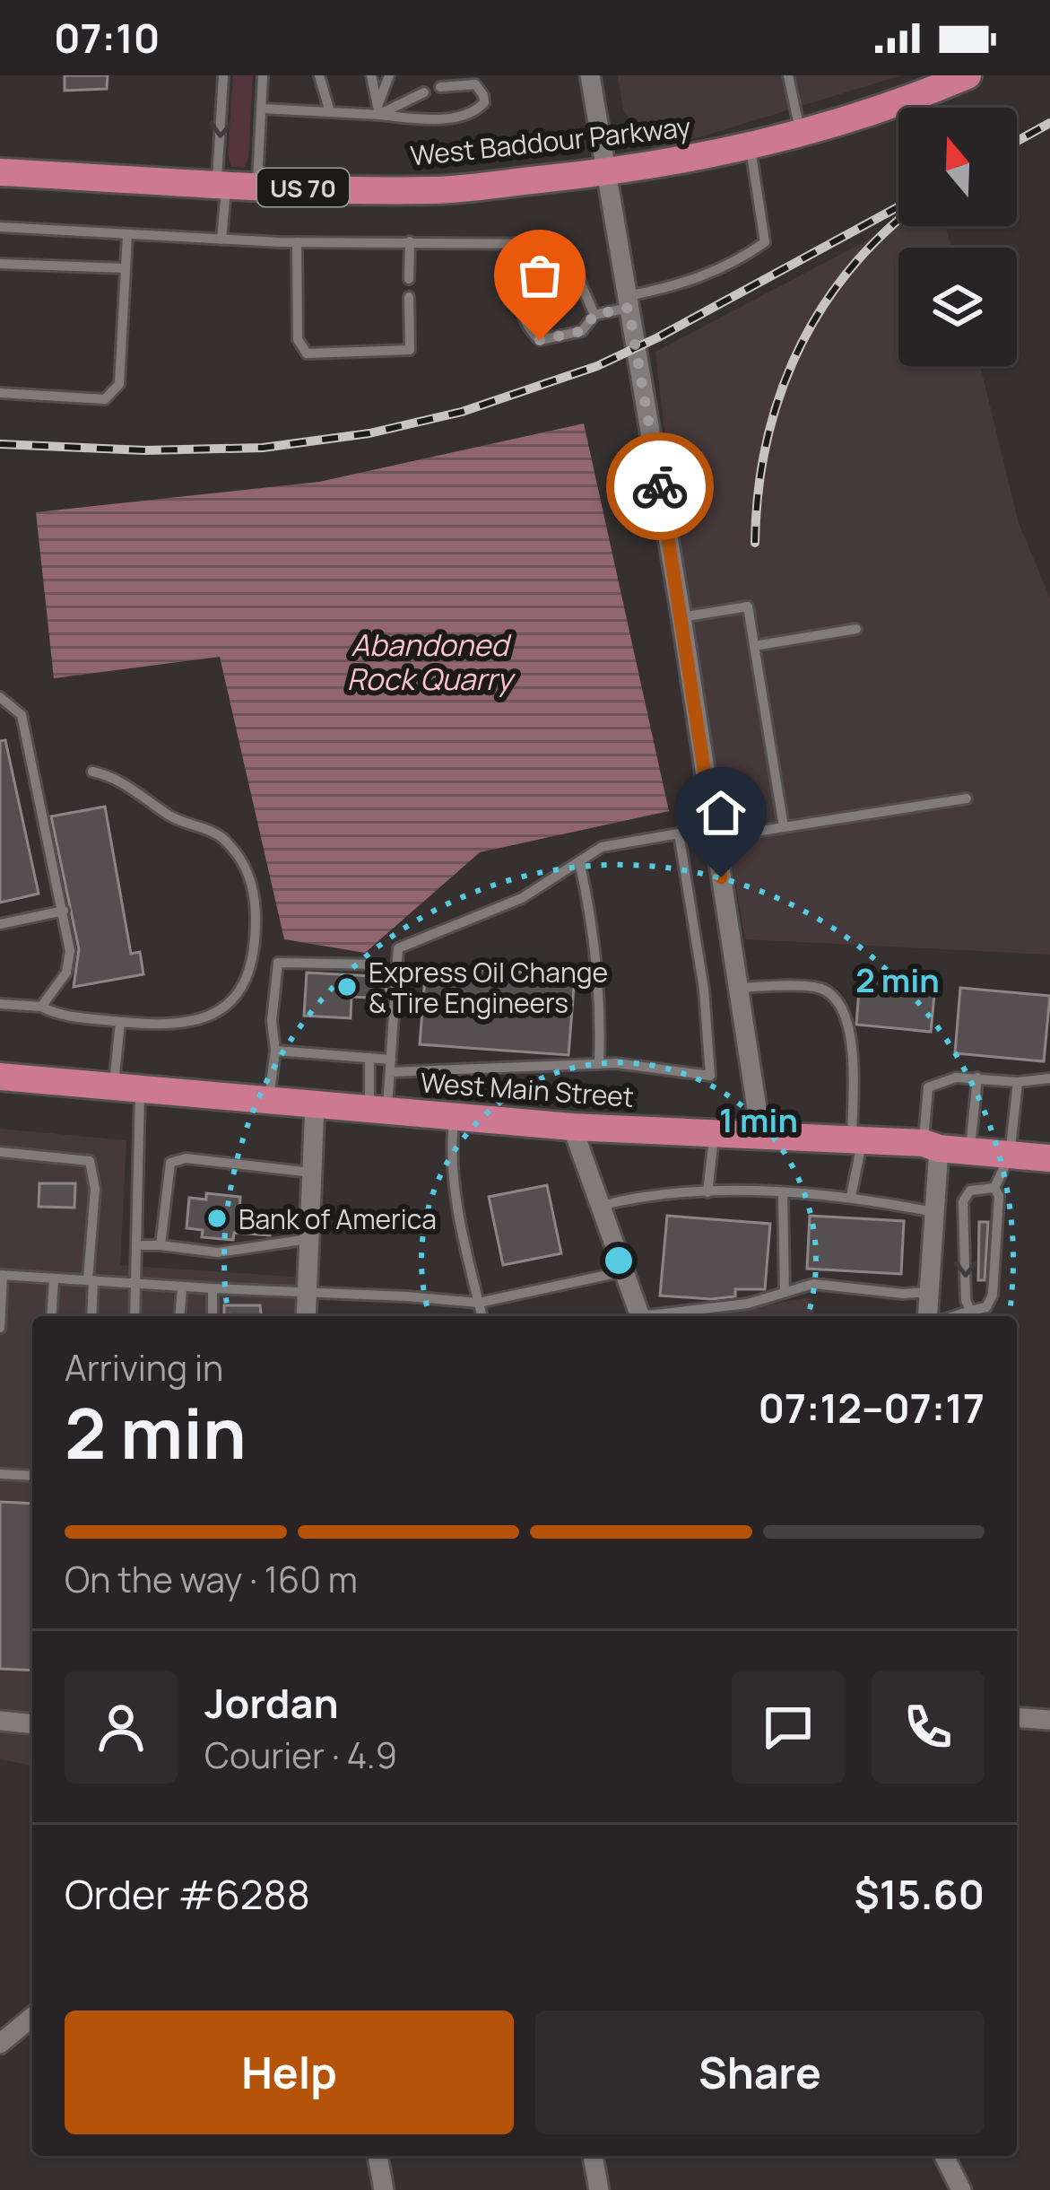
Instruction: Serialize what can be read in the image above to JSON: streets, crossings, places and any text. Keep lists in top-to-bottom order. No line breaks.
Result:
{"streets":{"main road":["West Baddour Parkway","US 70","West Main Street"]},"water":["Abandoned Rock Quarry"],"places":["Express Oil Change & Tire Engineers","Bank of America"],"north":"top","page":{"status":"07:10","heading":["2 min","Arriving in","07:12–07:17"],"panel":["Jordan","Courier · 4.9","Order #6288","$15.60"],"bar":"On the way · 160 m","buttons":["Help","Share"]},"rings":["2 min","1 min"]}
